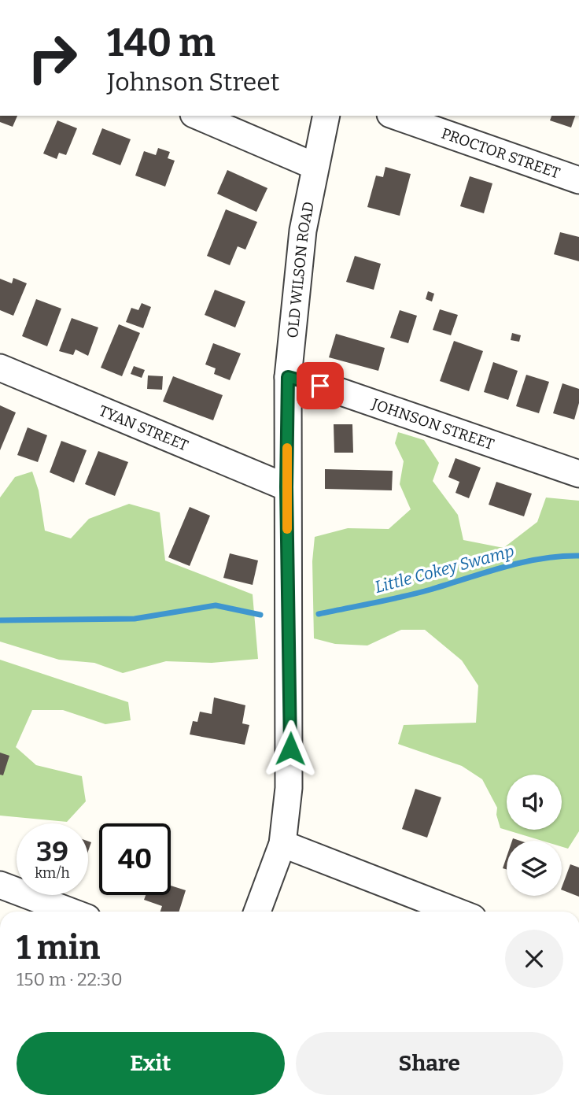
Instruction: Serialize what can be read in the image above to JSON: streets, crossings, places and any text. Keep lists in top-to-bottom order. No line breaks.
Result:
{"streets":{"street":["PROCTOR STREET","OLD WILSON ROAD","JOHNSON STREET","TYAN STREET"]},"crossings":[["OLD WILSON ROAD","JOHNSON STREET"],["OLD WILSON ROAD","TYAN STREET"]],"water":["Little Cokey Swamp"],"page":{"turn":["140 m","Johnson Street"],"speed":"39 km/h","limit":"40","heading":["1 min","150 m · 22:30"],"buttons":["Exit","Share"]}}
